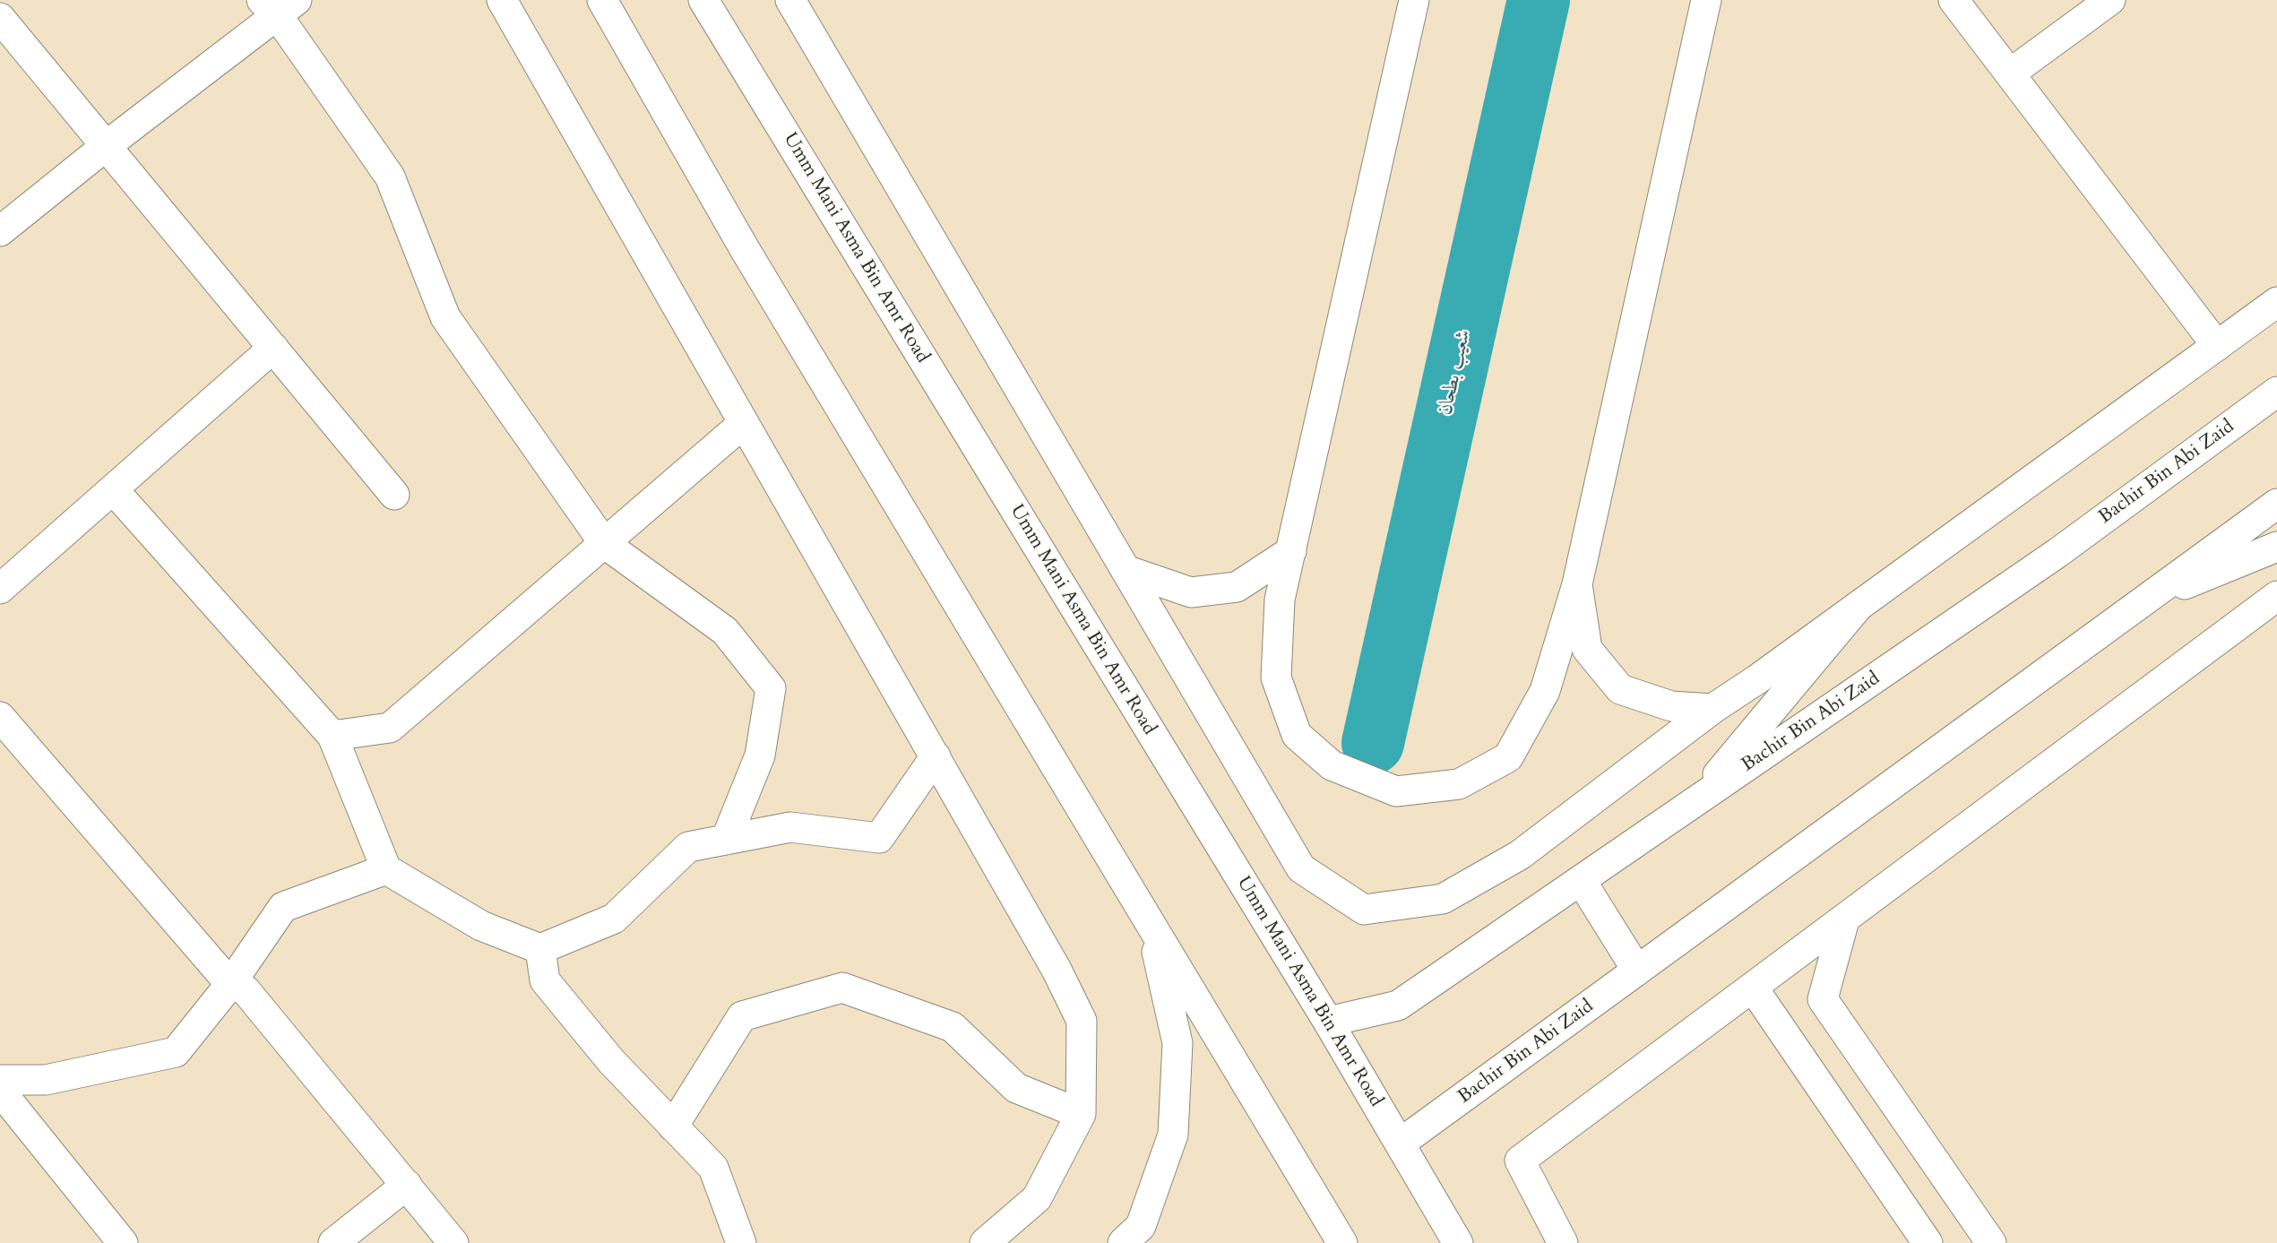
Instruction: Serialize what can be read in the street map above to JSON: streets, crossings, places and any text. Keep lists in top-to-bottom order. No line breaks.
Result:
{"streets":{"street":["Umm Mani Asma Bin Amr Road","Bachir Bin Abi Zaid"]},"crossings":[["Umm Mani Asma Bin Amr Road","Bachir Bin Abi Zaid"]],"water":["شعيب بطحان"]}
